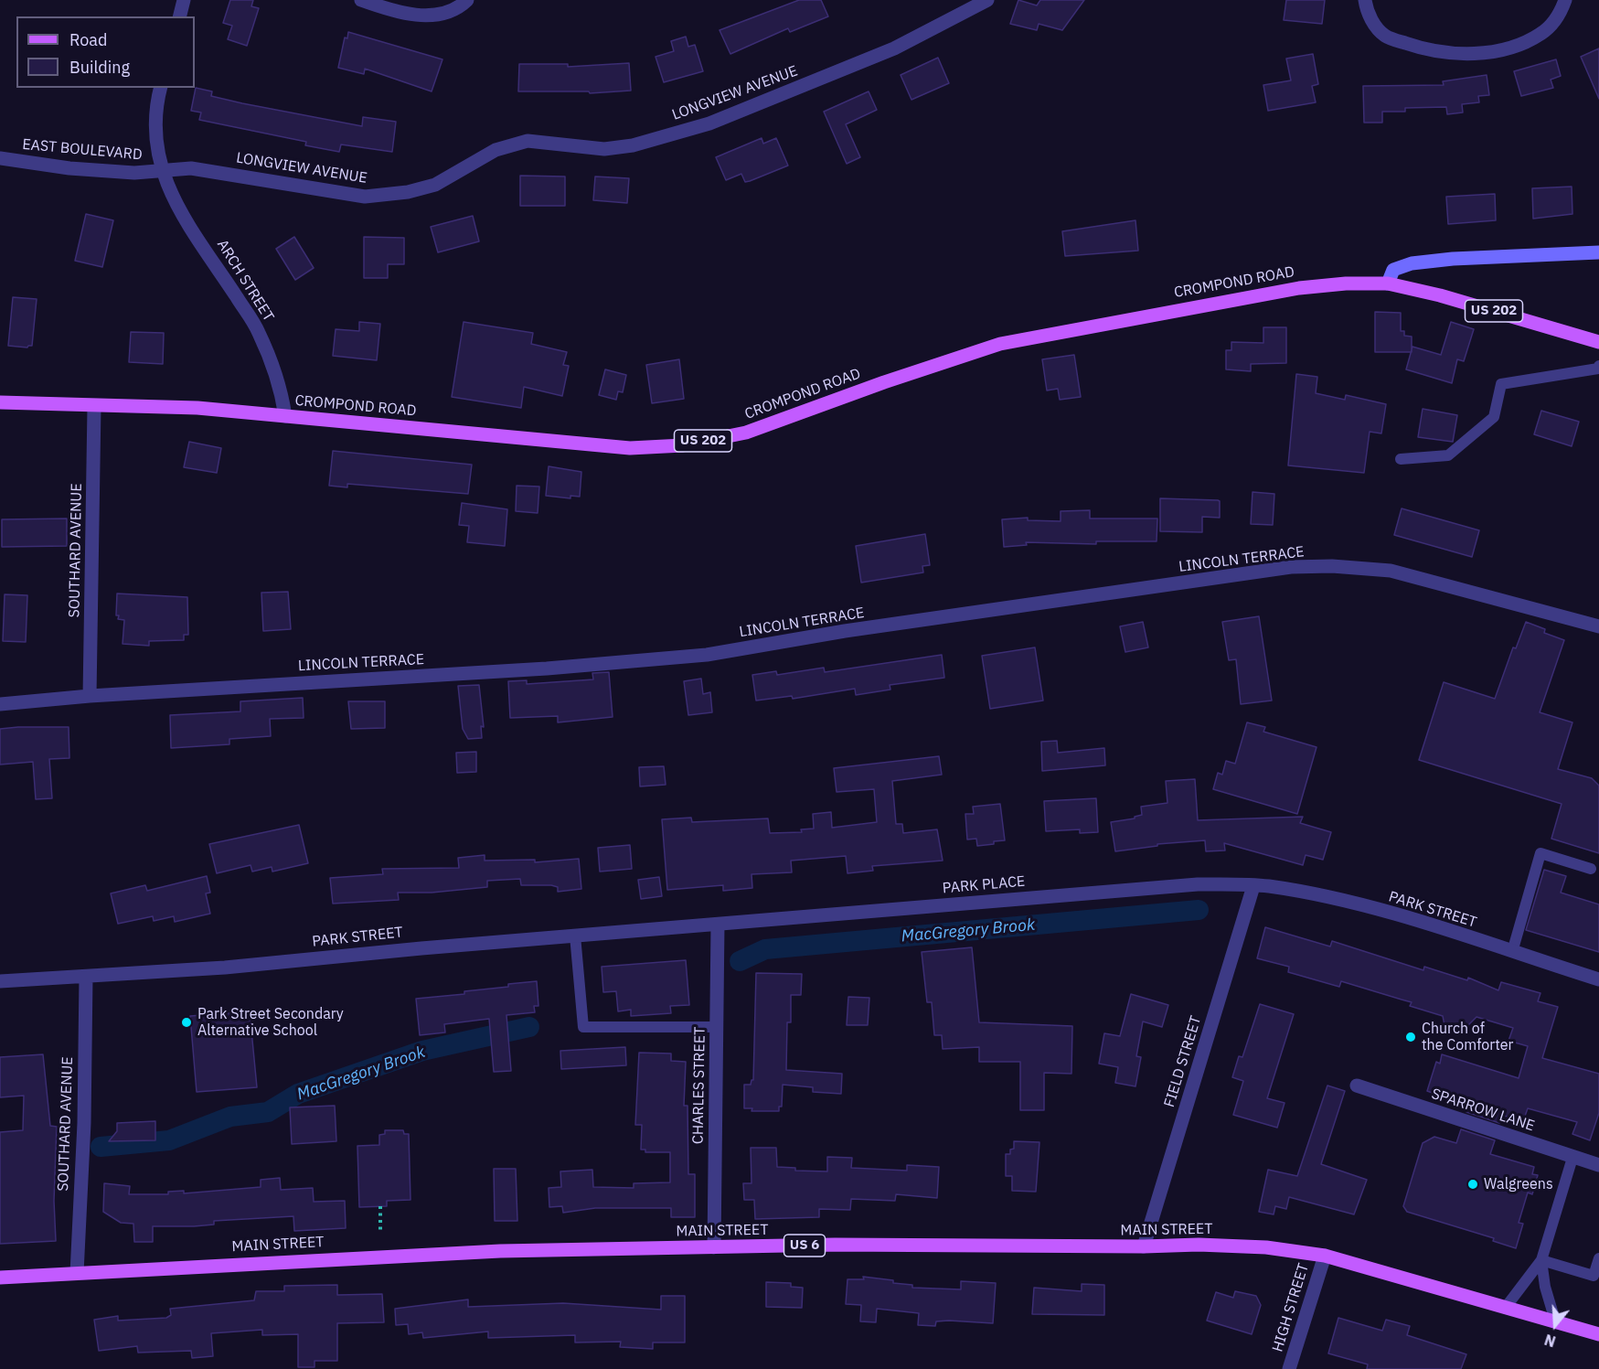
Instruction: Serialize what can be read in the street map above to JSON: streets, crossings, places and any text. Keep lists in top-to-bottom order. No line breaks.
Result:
{"streets":{"main road":["CROMPOND ROAD","US 202","MAIN STREET","US 6"],"street":["LONGVIEW AVENUE","EAST BOULEVARD","ARCH STREET","SOUTHARD AVENUE","LINCOLN TERRACE","PARK PLACE","PARK STREET","FIELD STREET","CHARLES STREET","SPARROW LANE","HIGH STREET"]},"crossings":[["LONGVIEW AVENUE","EAST BOULEVARD"],["LONGVIEW AVENUE","ARCH STREET"],["EAST BOULEVARD","ARCH STREET"],["ARCH STREET","CROMPOND ROAD"],["CROMPOND ROAD","SOUTHARD AVENUE"],["SOUTHARD AVENUE","LINCOLN TERRACE"],["SOUTHARD AVENUE","PARK STREET"],["SOUTHARD AVENUE","MAIN STREET"],["PARK PLACE","PARK STREET"],["PARK PLACE","FIELD STREET"],["PARK PLACE","CHARLES STREET"],["PARK STREET","FIELD STREET"],["PARK STREET","CHARLES STREET"],["FIELD STREET","MAIN STREET"],["CHARLES STREET","MAIN STREET"],["MAIN STREET","HIGH STREET"]],"water":["MacGregory Brook"],"places":["Park Street Secondary Alternative School","Church of the Comforter","Walgreens"],"legend":["Road","Building"],"north":"bottom"}
